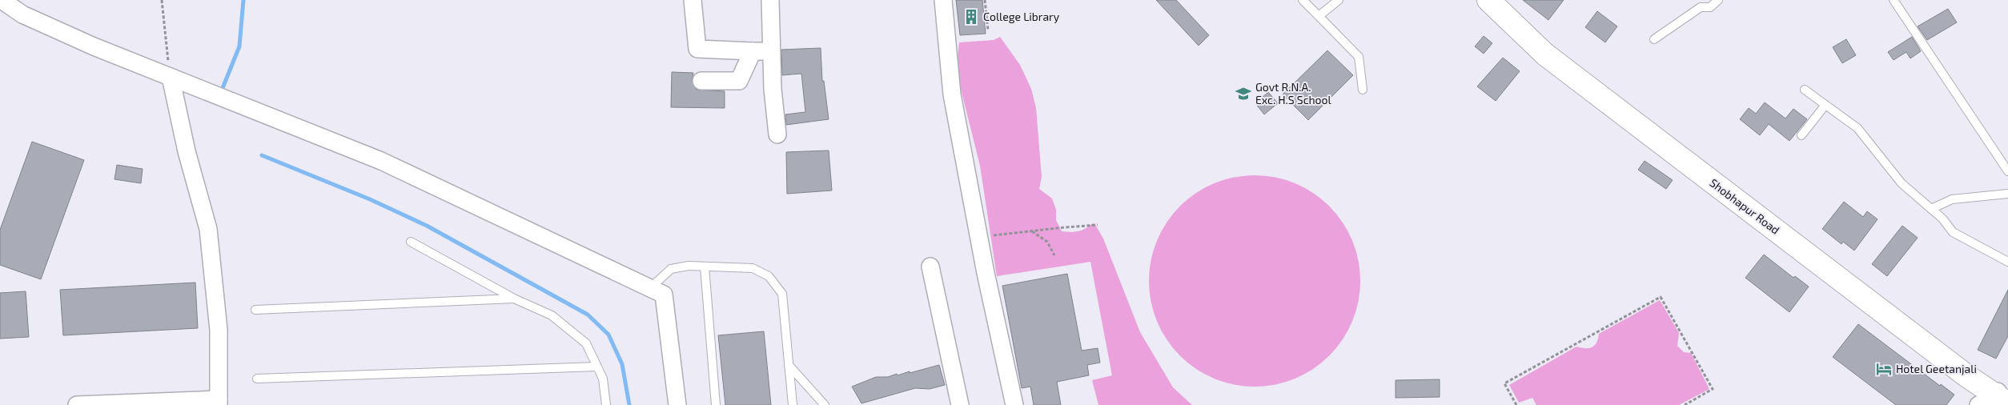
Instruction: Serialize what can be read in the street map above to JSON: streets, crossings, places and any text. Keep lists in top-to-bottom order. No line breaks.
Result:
{"streets":{"main road":["Shobhapur Road"]},"places":{"building":["College Library"],"school or university":["Govt R.N.A. Exc. H.S School"],"hotel":["Hotel Geetanjali"]}}
